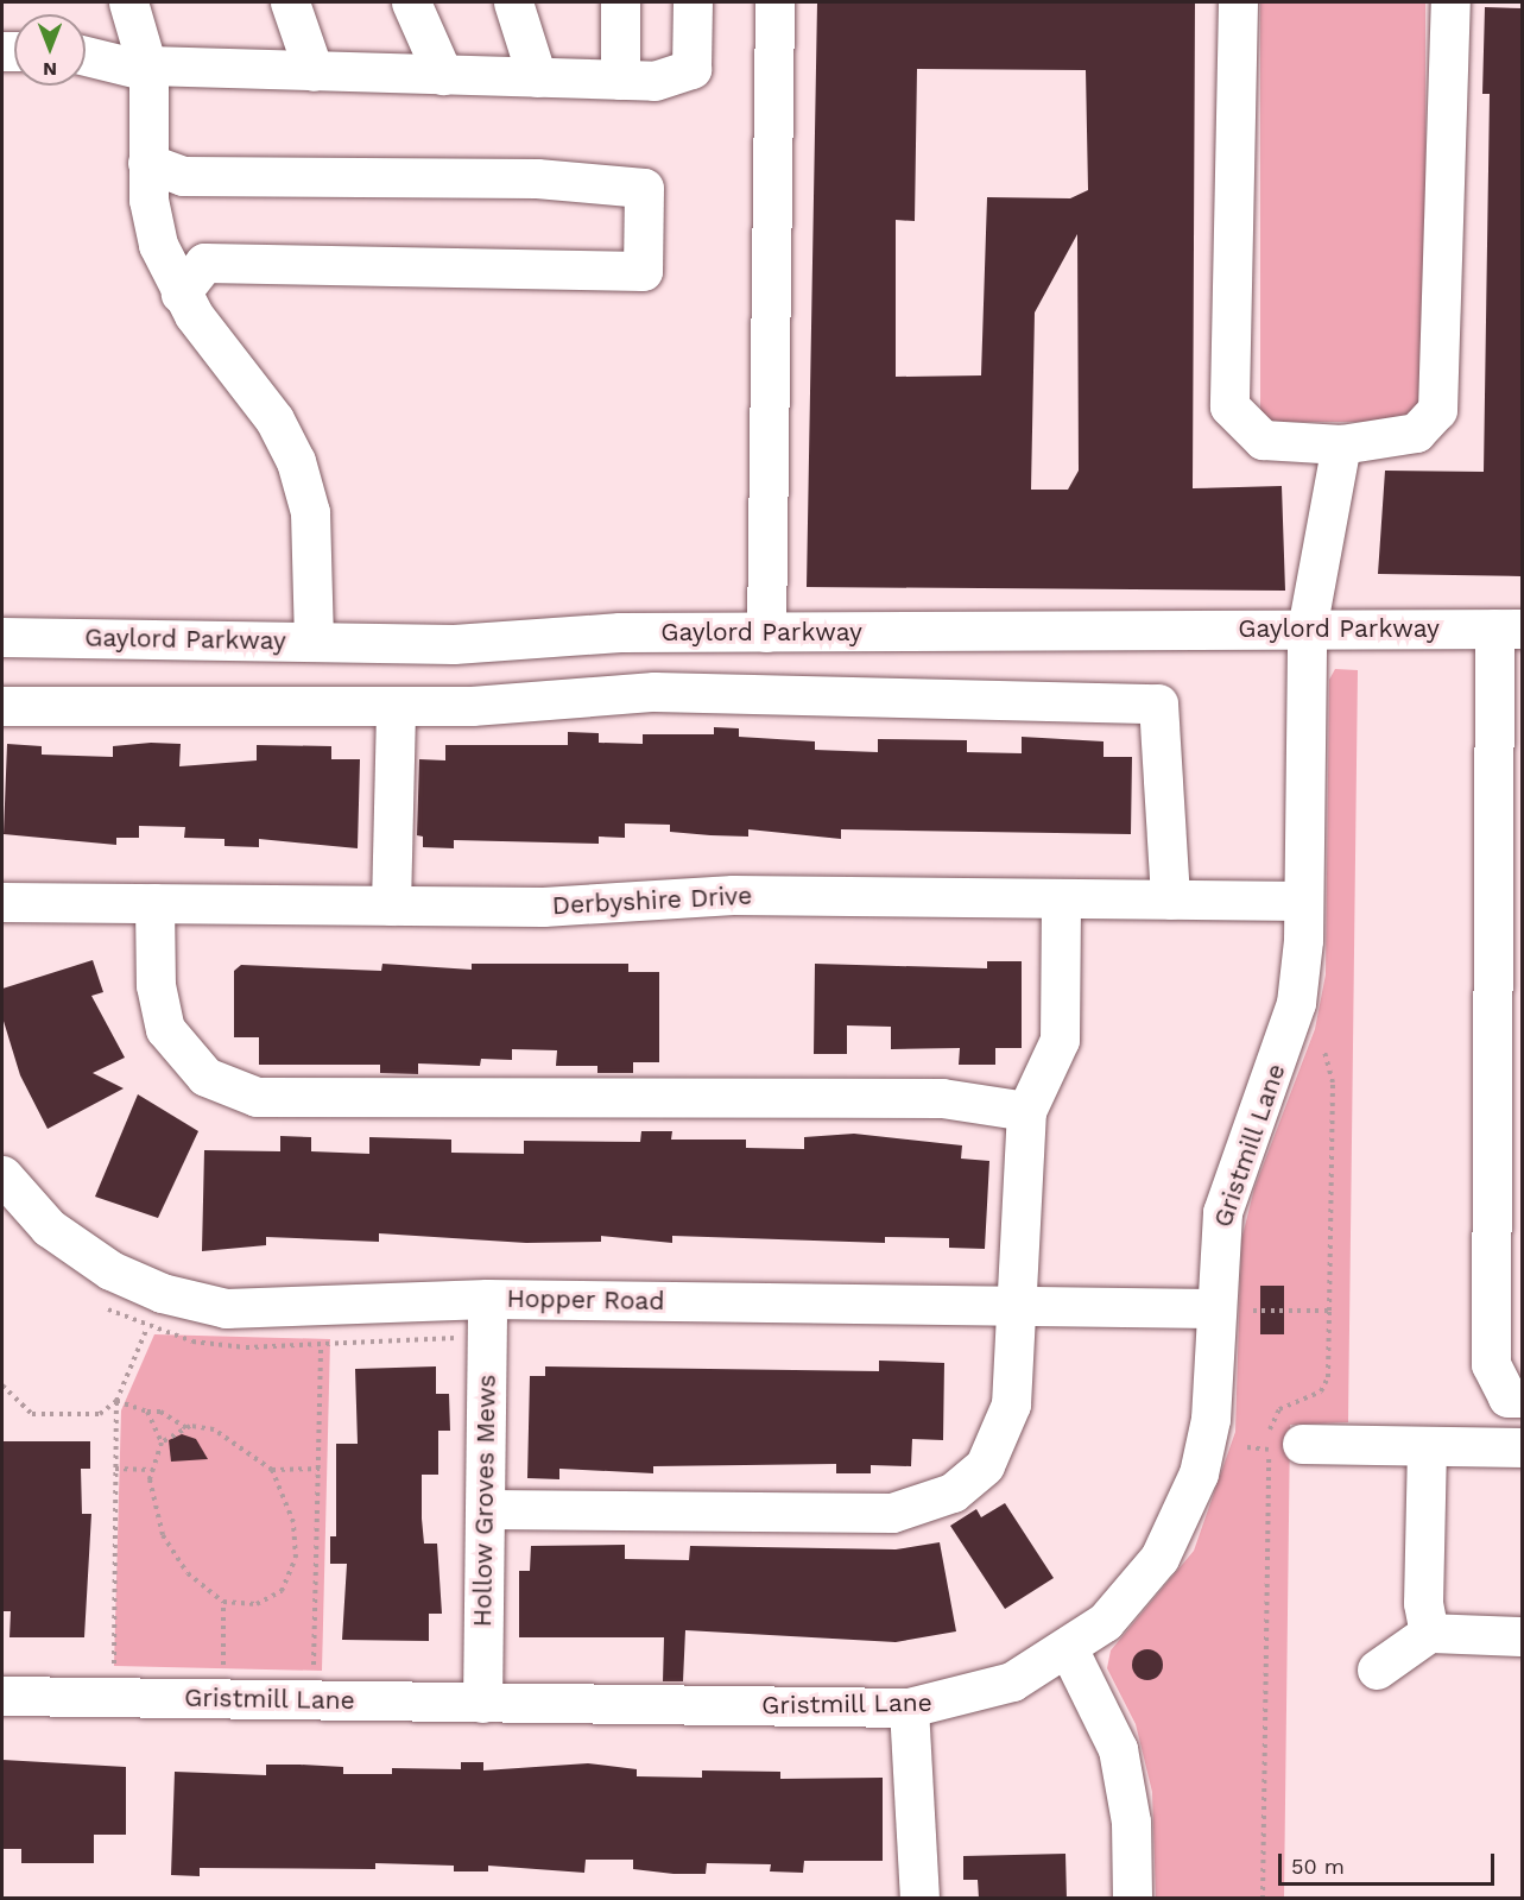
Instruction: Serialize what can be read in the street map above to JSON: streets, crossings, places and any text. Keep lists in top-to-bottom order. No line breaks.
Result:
{"streets":{"street":["Gaylord Parkway","Derbyshire Drive","Gristmill Lane","Hopper Road","Hollow Groves Mews"]},"crossings":[["Gaylord Parkway","Gristmill Lane"],["Derbyshire Drive","Gristmill Lane"],["Gristmill Lane","Hopper Road"],["Gristmill Lane","Hollow Groves Mews"],["Hopper Road","Hollow Groves Mews"]],"scale_bar":"50 m","north":"bottom"}
